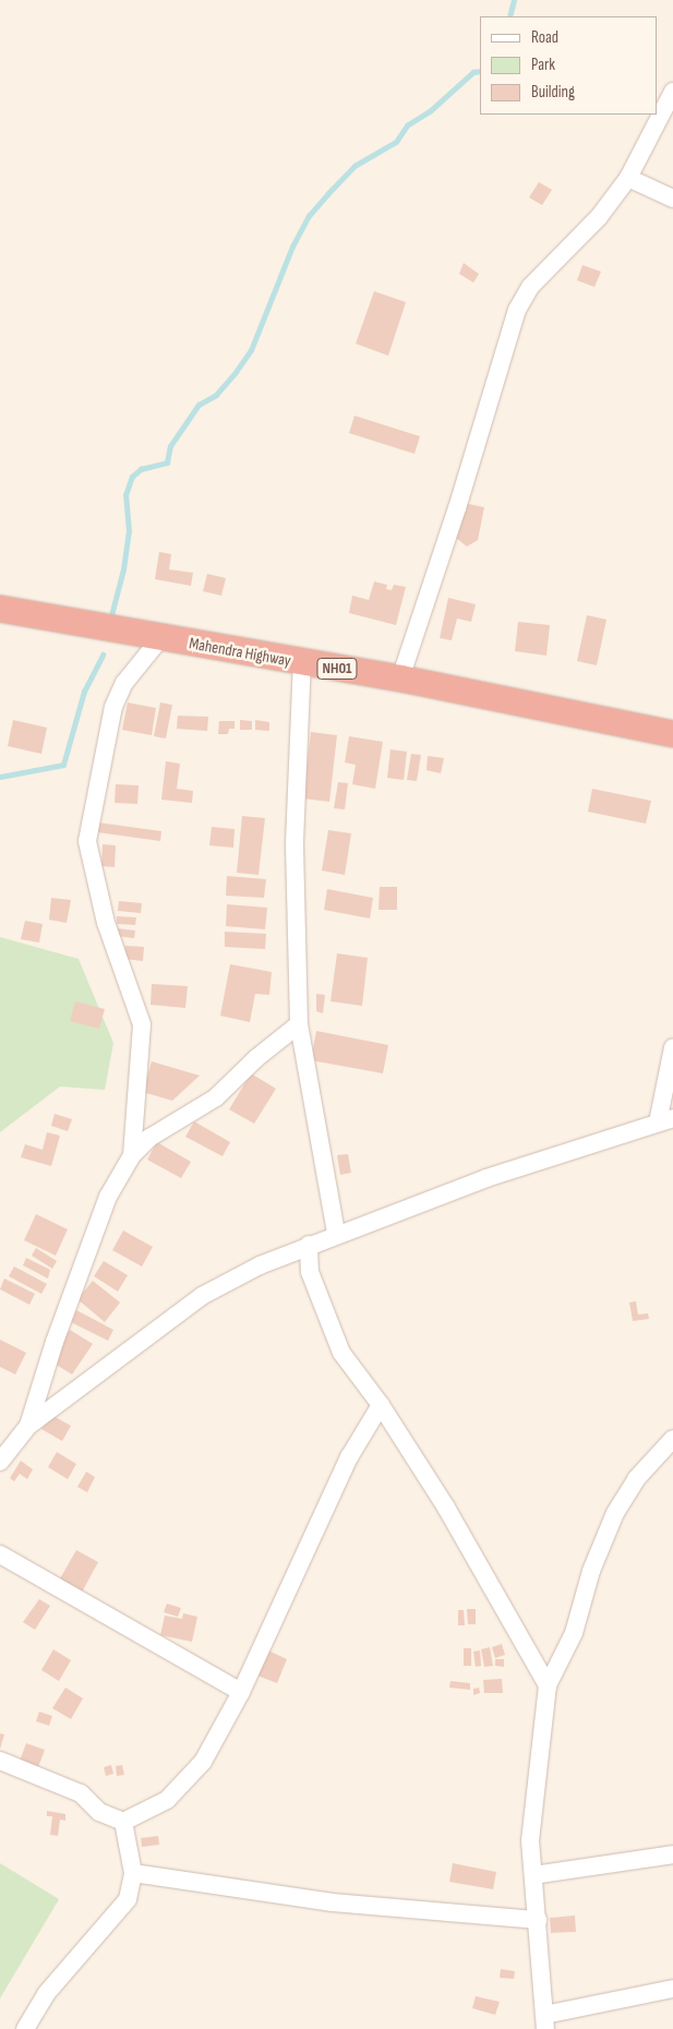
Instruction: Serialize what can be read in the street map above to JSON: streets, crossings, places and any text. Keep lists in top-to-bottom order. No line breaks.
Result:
{"streets":{"highway":["Mahendra Highway","NH01"]},"legend":["Road","Park","Building"]}
